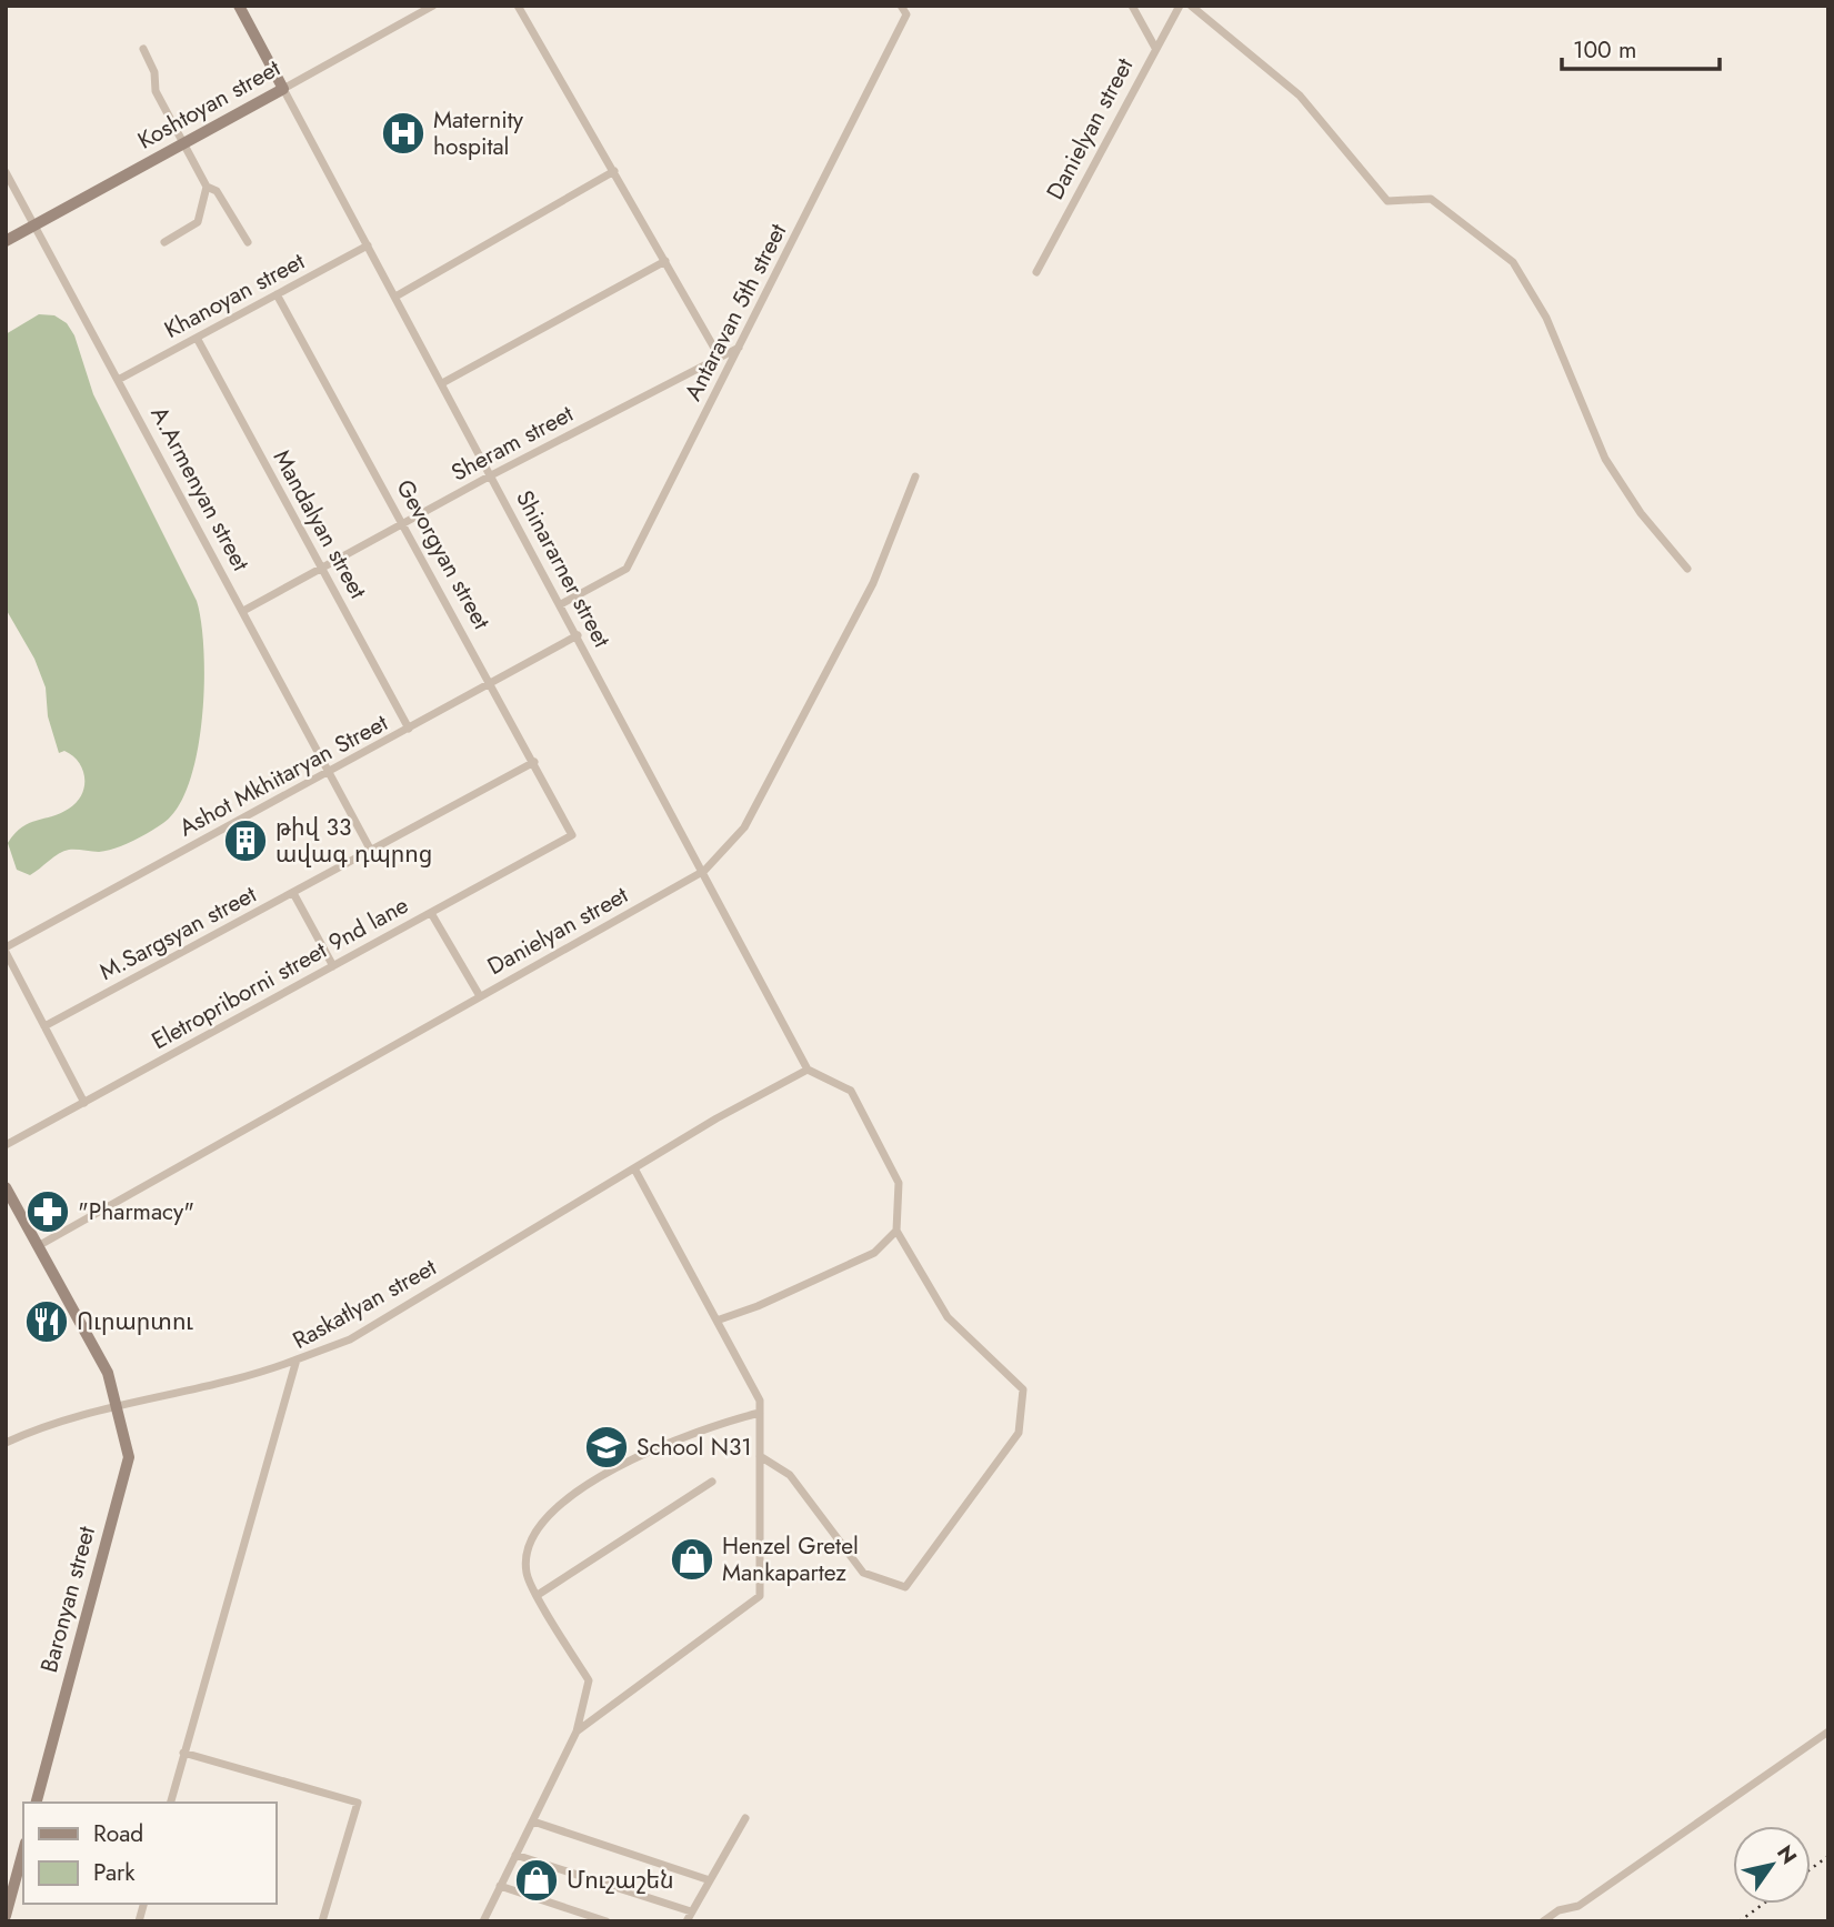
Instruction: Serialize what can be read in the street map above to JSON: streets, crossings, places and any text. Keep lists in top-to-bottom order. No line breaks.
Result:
{"streets":{"main road":["Koshtoyan street","Baronyan street"],"street":["Danielyan street","Khanoyan street","Antaravan 5th street","Sheram street","A.Armenyan street","Mandalyan street","Gevorgyan street","Shinararner street","Ashot Mkhitaryan Street","M.Sargsyan street","Eletropriborni street 9nd lane","Raskatlyan street"]},"crossings":[["Koshtoyan street","A.Armenyan street"],["Koshtoyan street","Shinararner street"],["Danielyan street","Shinararner street"],["Danielyan street","Baronyan street"],["Khanoyan street","A.Armenyan street"],["Khanoyan street","Mandalyan street"],["Khanoyan street","Gevorgyan street"],["Khanoyan street","Shinararner street"],["Antaravan 5th street","Sheram street"],["Antaravan 5th street","Shinararner street"],["Sheram street","A.Armenyan street"],["Sheram street","Mandalyan street"],["Sheram street","Gevorgyan street"],["Sheram street","Shinararner street"],["A.Armenyan street","Ashot Mkhitaryan Street"],["A.Armenyan street","M.Sargsyan street"],["Mandalyan street","Ashot Mkhitaryan Street"],["Gevorgyan street","Ashot Mkhitaryan Street"],["Gevorgyan street","M.Sargsyan street"],["Gevorgyan street","Eletropriborni street 9nd lane"],["Shinararner street","Ashot Mkhitaryan Street"],["Shinararner street","Raskatlyan street"]],"places":{"hospital":["Maternity hospital"],"building":["թիվ 33 ավագ դպրոց"],"pharmacy":["\"Pharmacy\""],"restaurant":["Ուրարտու"],"school or university":["School N31"],"shop":["Henzel Gretel Mankapartez","Մուշաշեն"]},"legend":["Road","Park"],"scale_bar":"100 m","north":"top right"}
